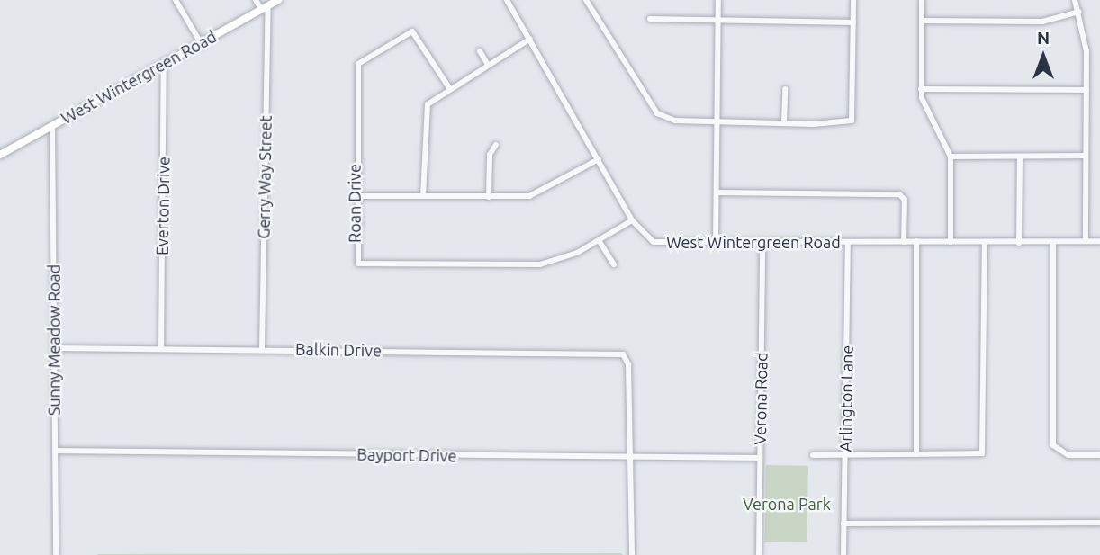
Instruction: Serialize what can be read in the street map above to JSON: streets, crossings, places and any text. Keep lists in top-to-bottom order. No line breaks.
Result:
{"streets":{"main road":["West Wintergreen Road"],"street":["Gerry Way Street","Roan Drive","Everton Drive","Sunny Meadow Road","Balkin Drive","Verona Road","Arlington Lane","Bayport Drive"]},"crossings":[["West Wintergreen Road","Gerry Way Street"],["West Wintergreen Road","Roan Drive"],["West Wintergreen Road","Everton Drive"],["West Wintergreen Road","Sunny Meadow Road"],["West Wintergreen Road","Verona Road"],["West Wintergreen Road","Arlington Lane"],["Gerry Way Street","Balkin Drive"],["Everton Drive","Balkin Drive"],["Sunny Meadow Road","Balkin Drive"],["Sunny Meadow Road","Bayport Drive"],["Balkin Drive","Bayport Drive"],["Verona Road","Bayport Drive"]],"parks":["Verona Park"],"north":"top"}
